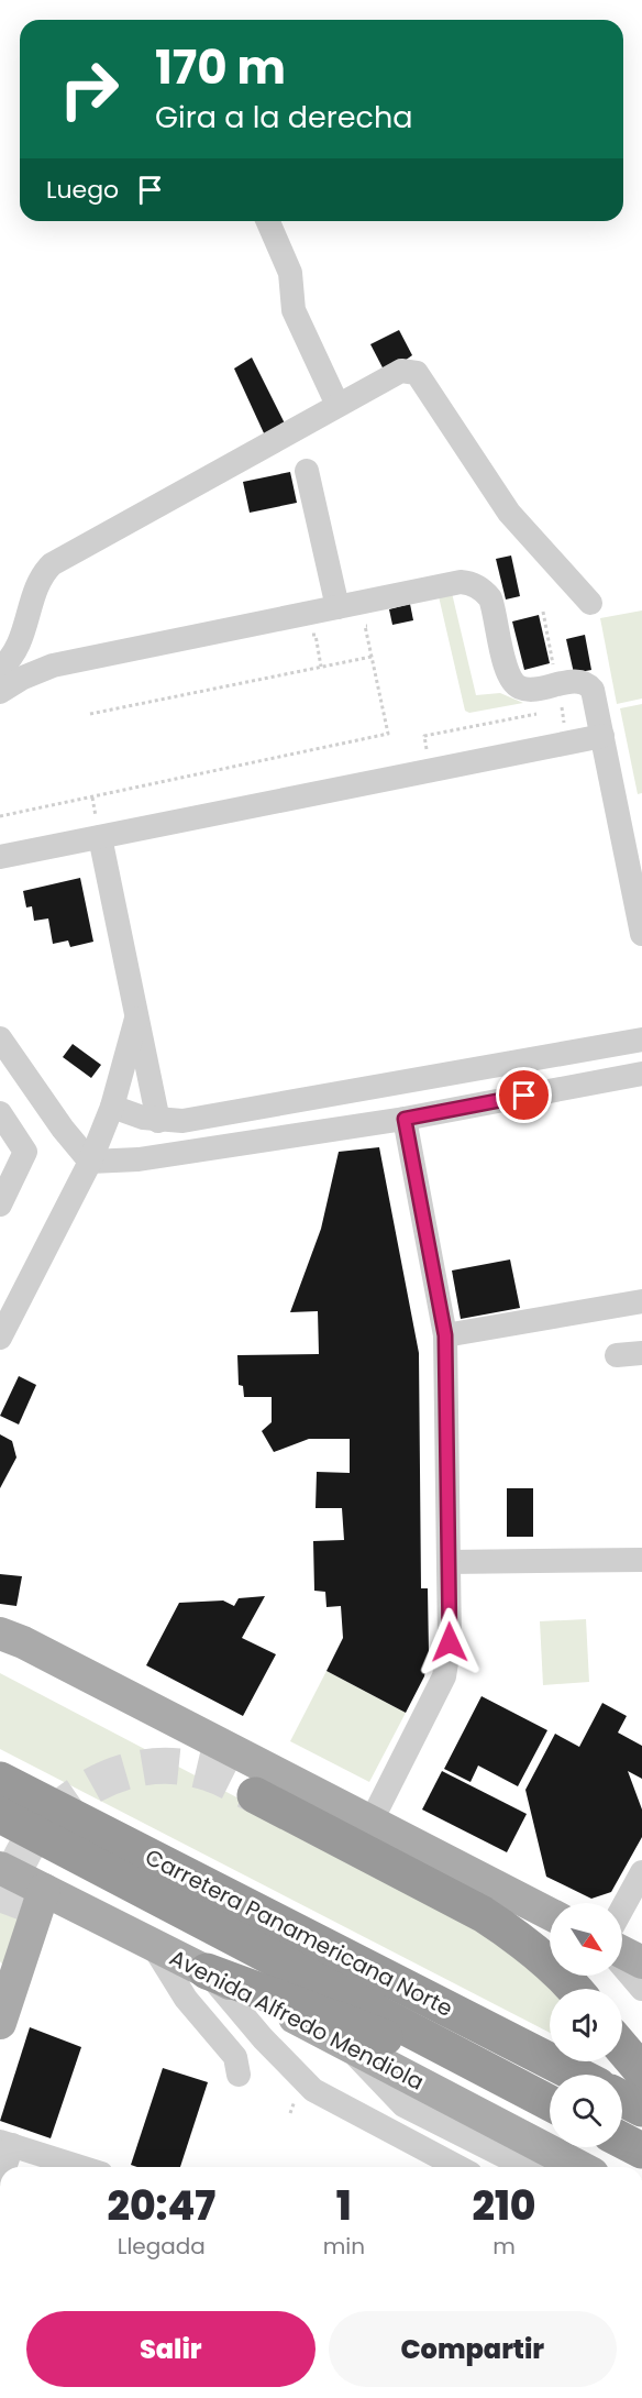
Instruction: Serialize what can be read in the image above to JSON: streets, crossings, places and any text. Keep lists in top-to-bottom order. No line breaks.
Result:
{"streets":{"highway":["Carretera Panamericana Norte"],"main road":["Avenida Alfredo Mendiola"]},"north":"bottom right","page":{"turn":["170 m","Gira a la derecha"],"then":"Luego","eta":["20:47","Llegada","1","min","210","m"],"buttons":["Salir","Compartir"]}}
